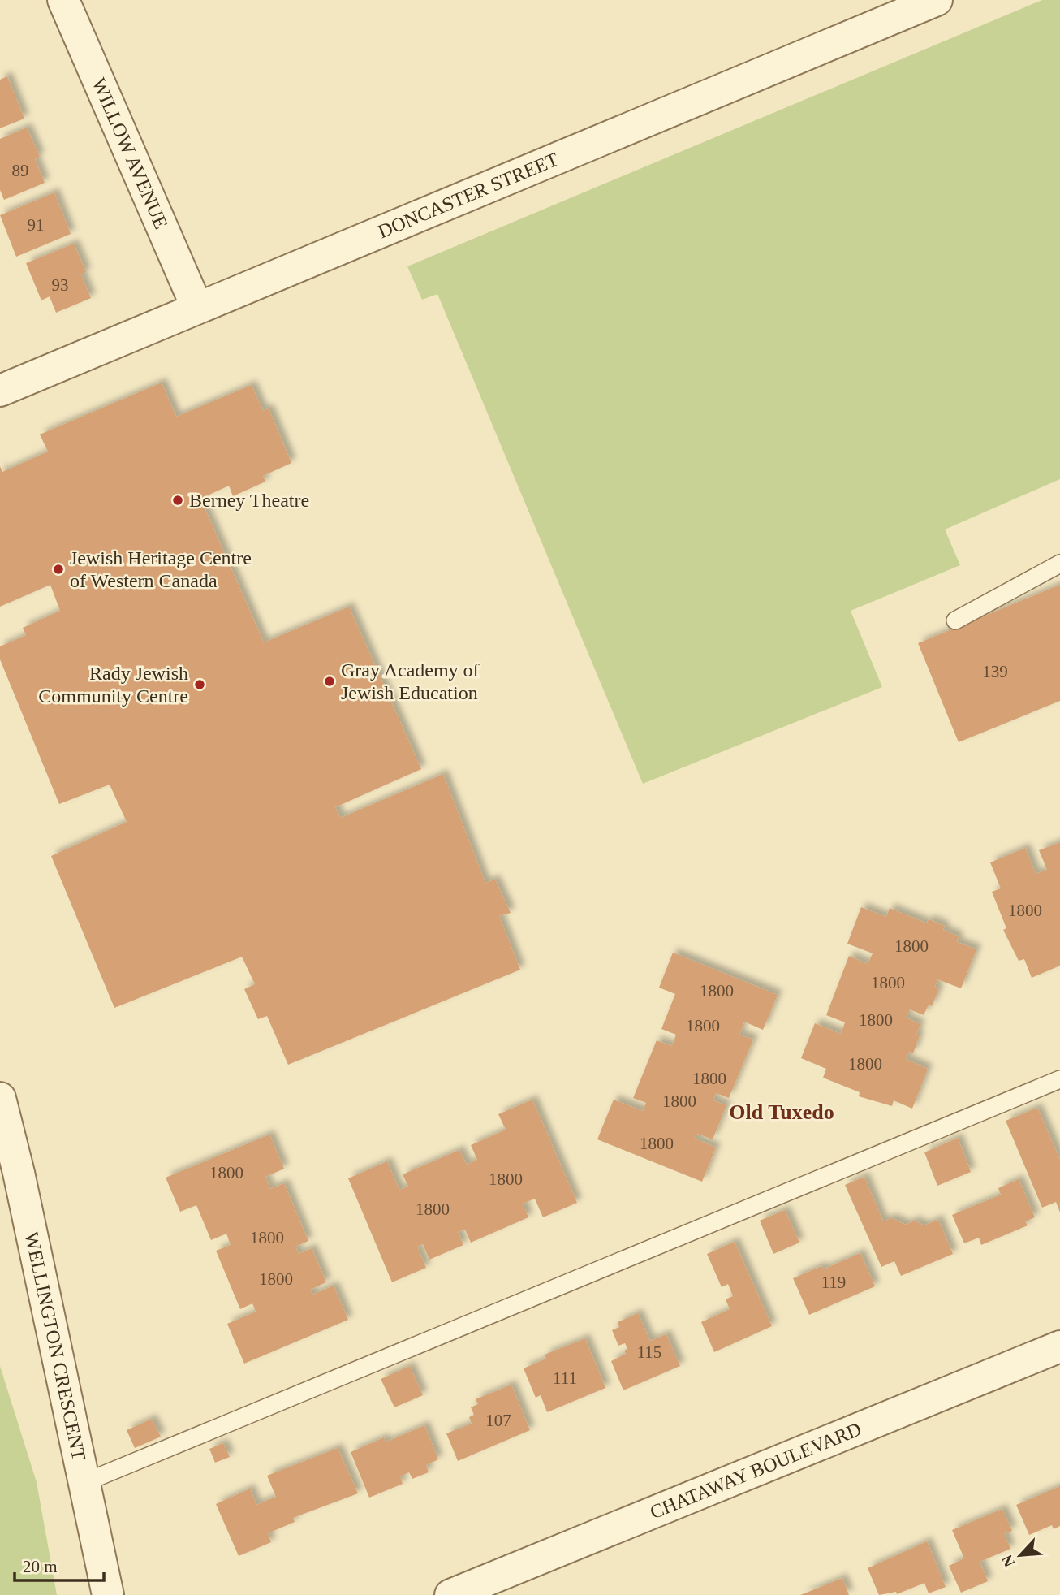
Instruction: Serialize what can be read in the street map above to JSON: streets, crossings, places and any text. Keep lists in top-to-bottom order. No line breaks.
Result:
{"streets":{"street":["WILLOW AVENUE","DONCASTER STREET","WELLINGTON CRESCENT","CHATAWAY BOULEVARD"]},"crossings":[["WILLOW AVENUE","DONCASTER STREET"]],"districts":["Old Tuxedo"],"places":["Berney Theatre","Jewish Heritage Centre of Western Canada","Gray Academy of Jewish Education","Rady Jewish Community Centre"],"house_numbers":["89","91","93","139","1800","1800","1800","1800","1800","1800","1800","1800","1800","1800","1800","1800","1800","1800","1800","119","115","111","107"],"scale_bar":"20 m","north":"bottom left"}
